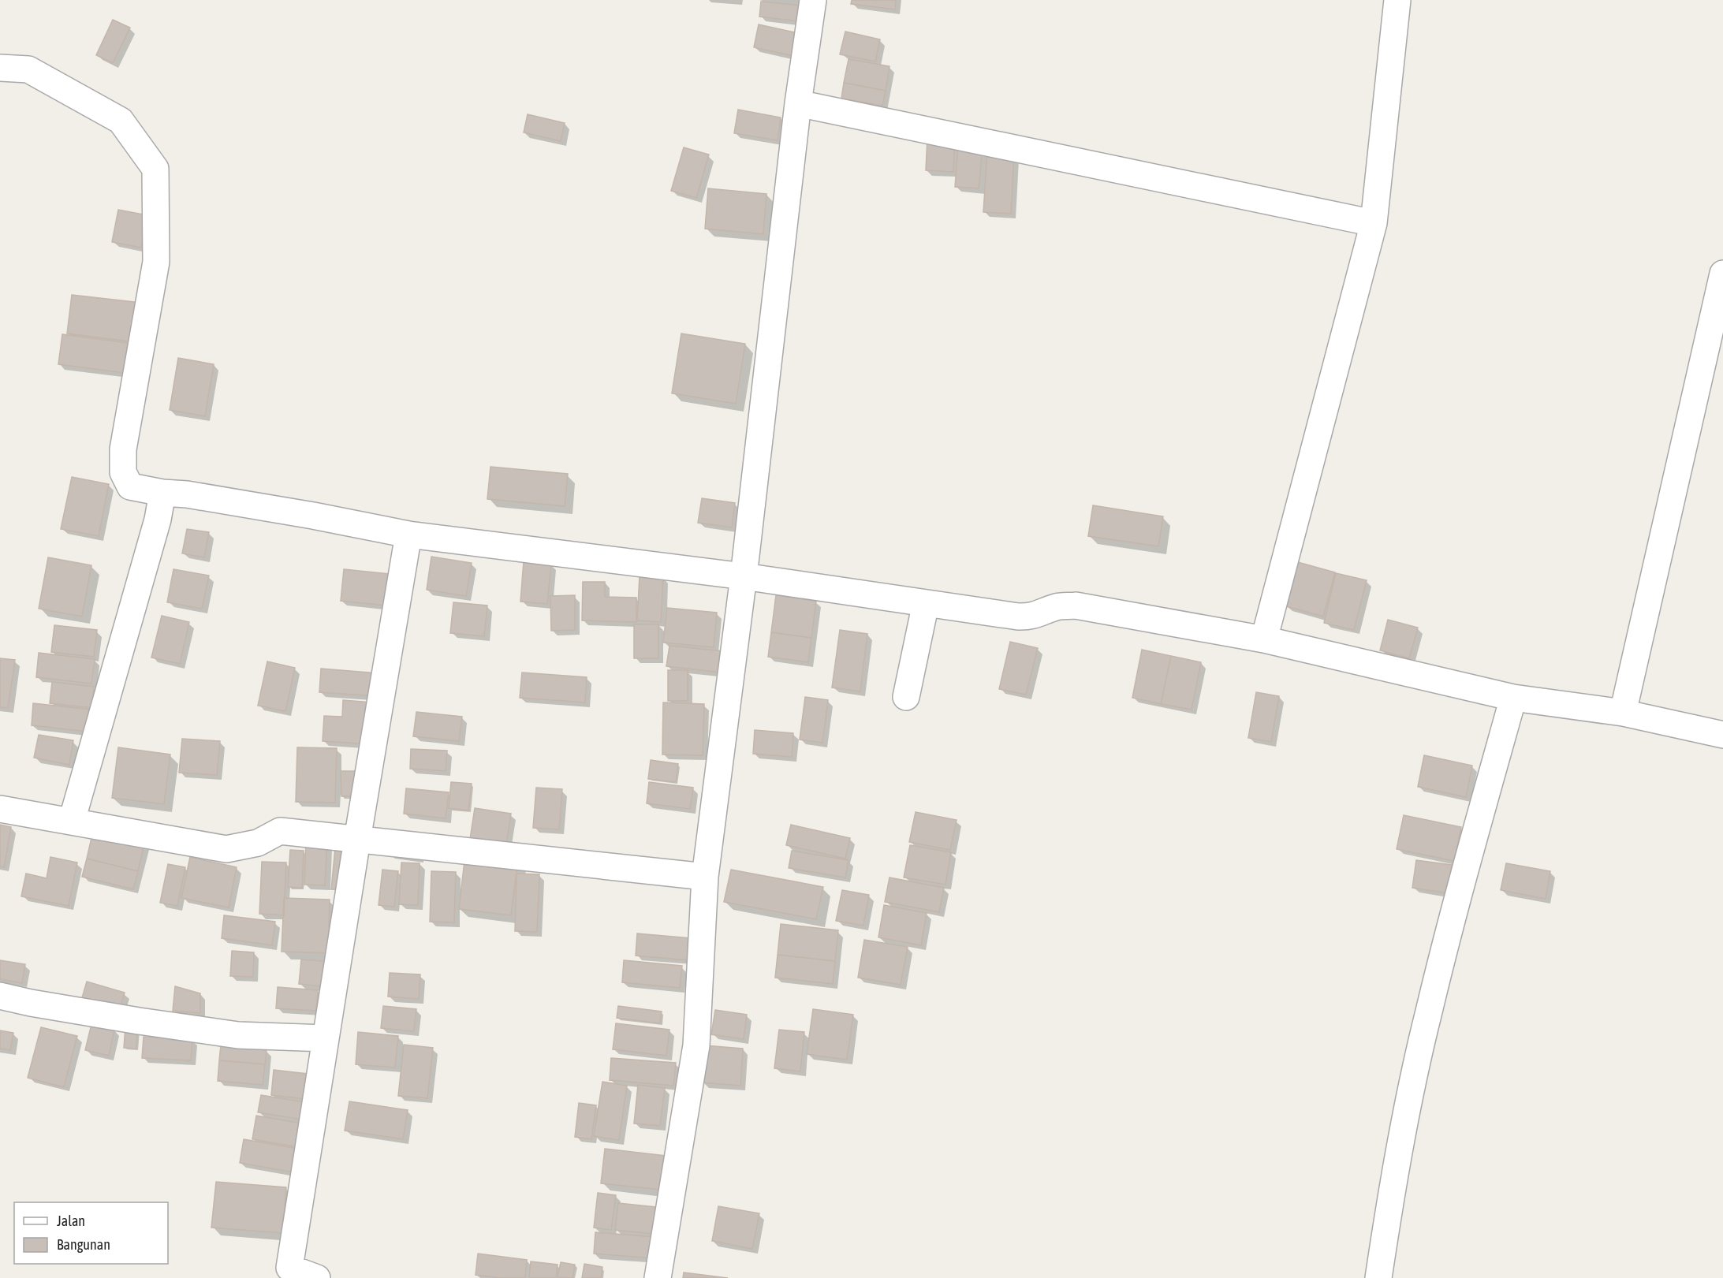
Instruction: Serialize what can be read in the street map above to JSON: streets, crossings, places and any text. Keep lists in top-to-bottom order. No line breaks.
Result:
{"legend":["Jalan","Bangunan"]}
